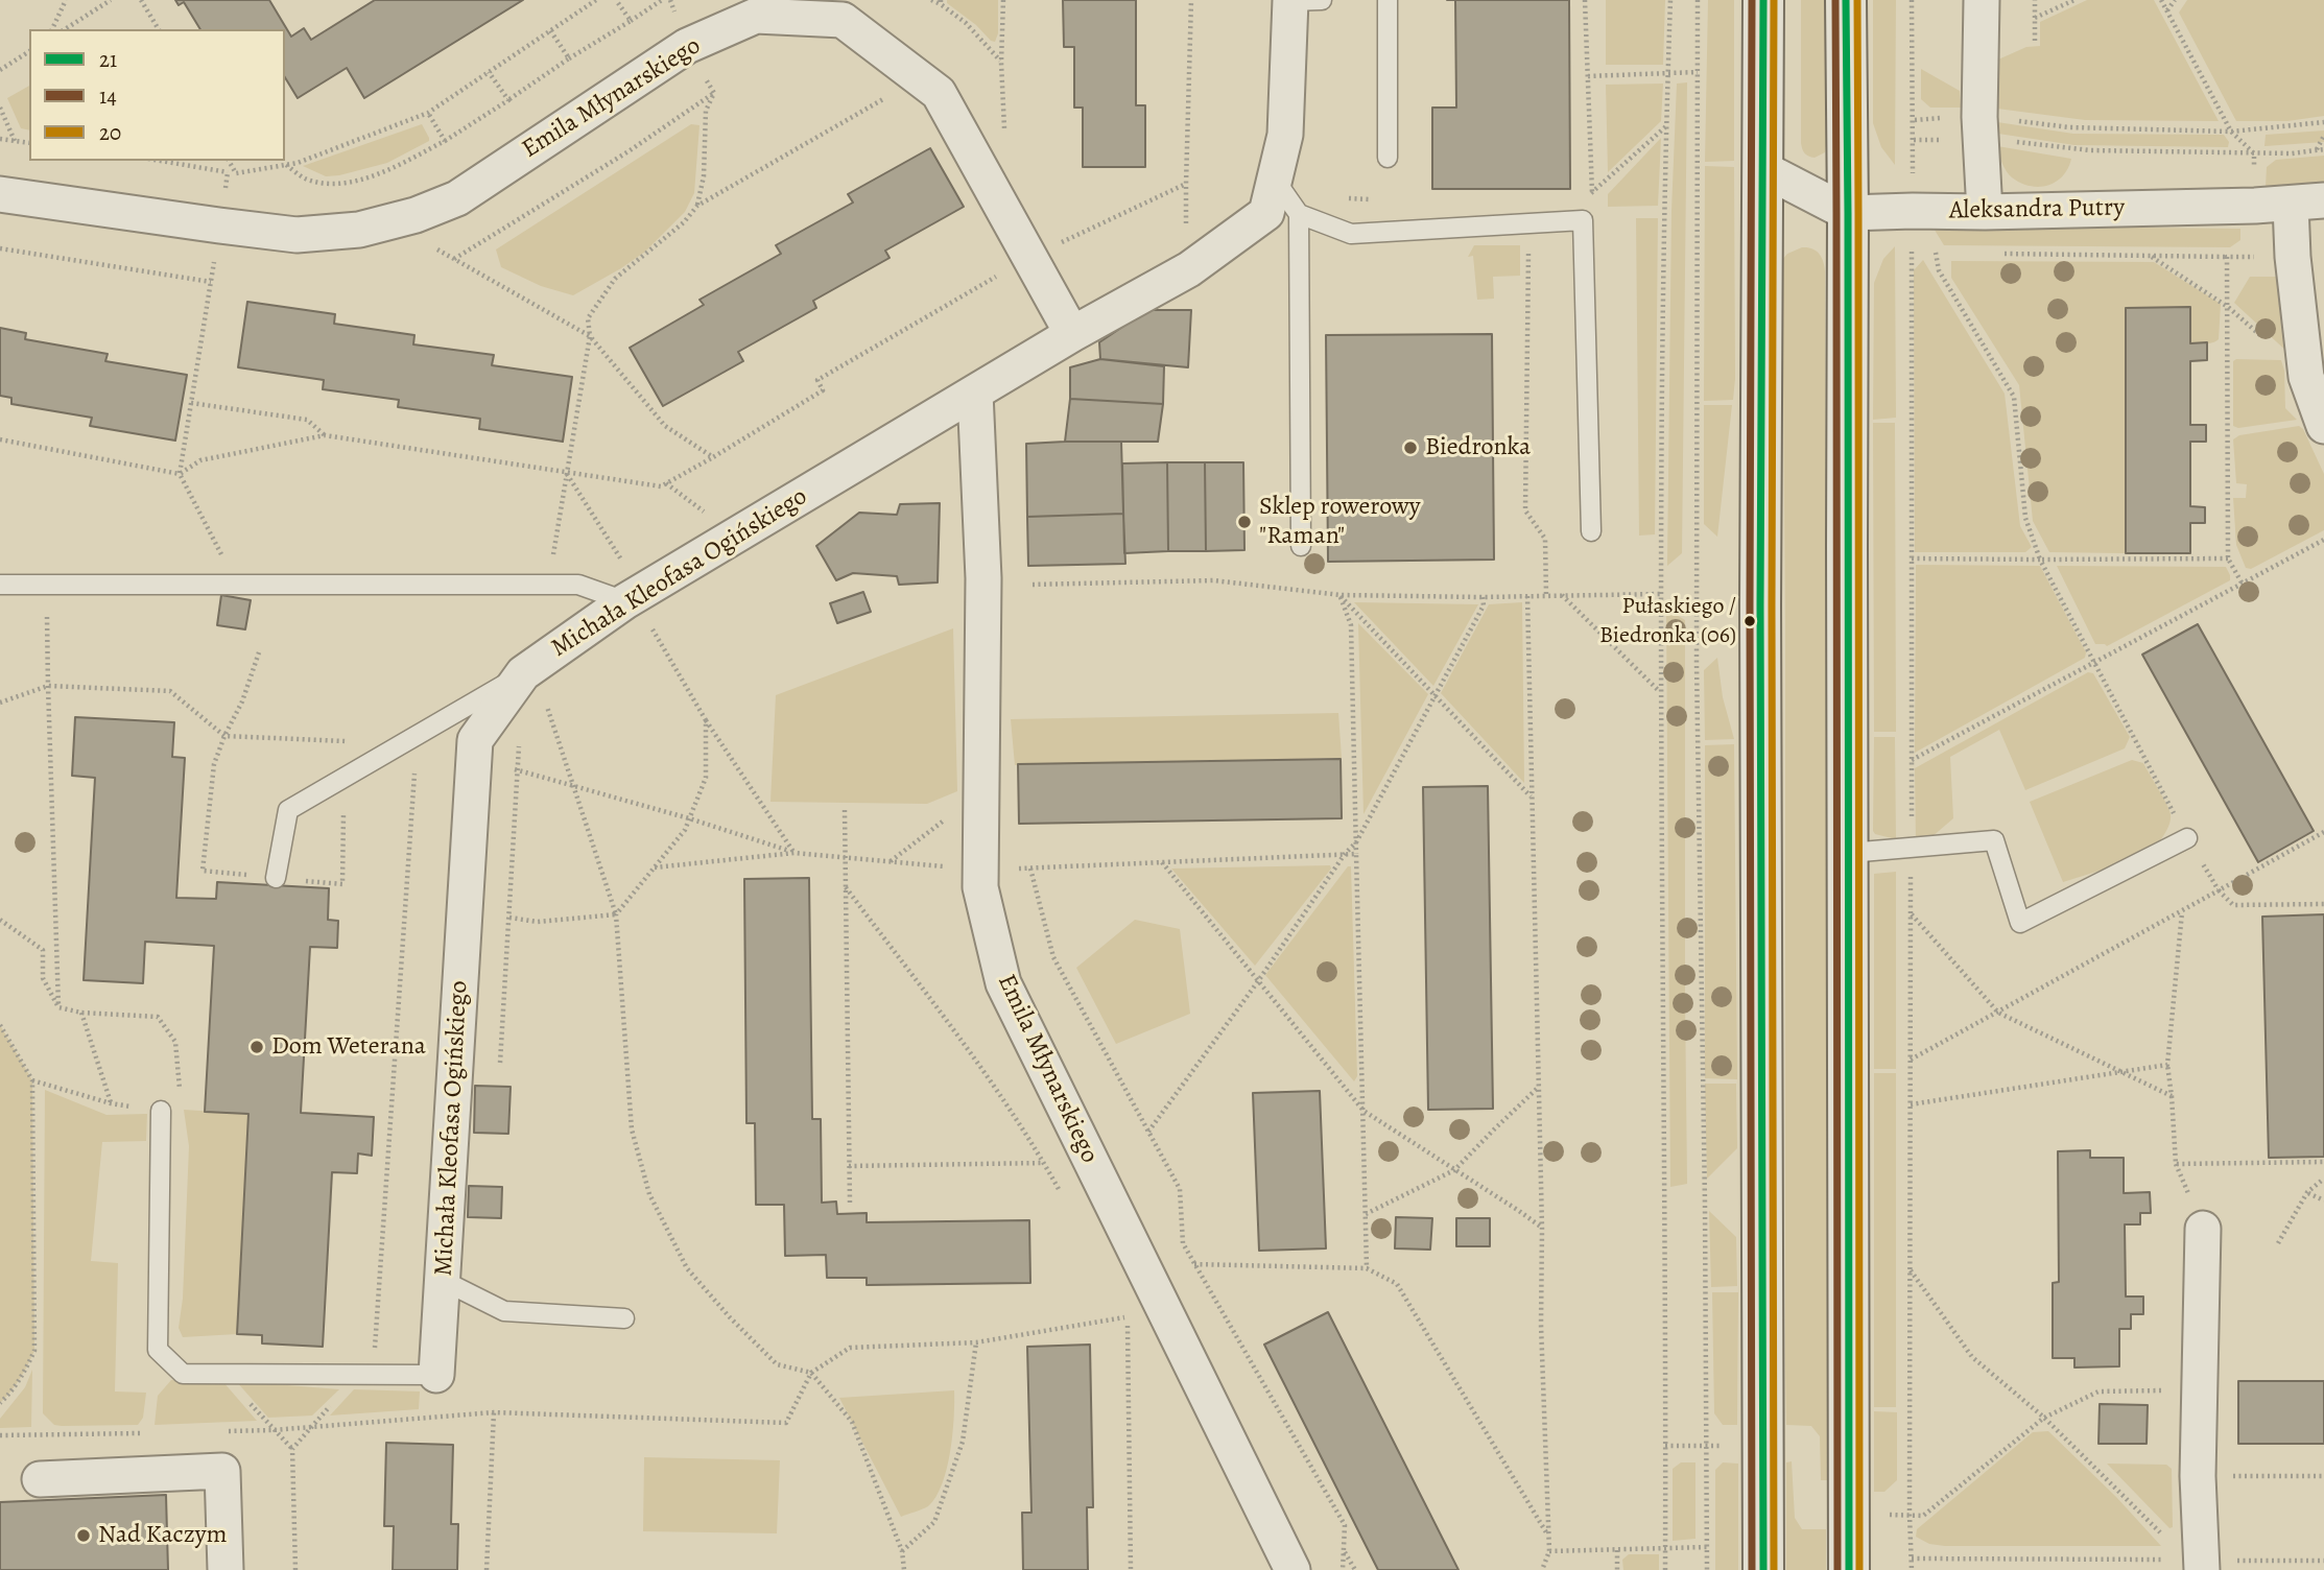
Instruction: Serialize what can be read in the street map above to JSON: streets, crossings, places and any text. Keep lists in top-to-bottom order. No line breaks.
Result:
{"streets":{"street":["Emila Młynarskiego","Aleksandra Putry","Michała Kleofasa Ogińskiego"]},"crossings":[["Emila Młynarskiego","Michała Kleofasa Ogińskiego"]],"places":["Biedronka","Sklep rowerowy \"Raman\"","Pułaskiego / Biedronka (06)","Dom Weterana","Nad Kaczym"],"lines":["transit line 21","transit line 14","transit line 20"],"legend":["21","14","20"]}
